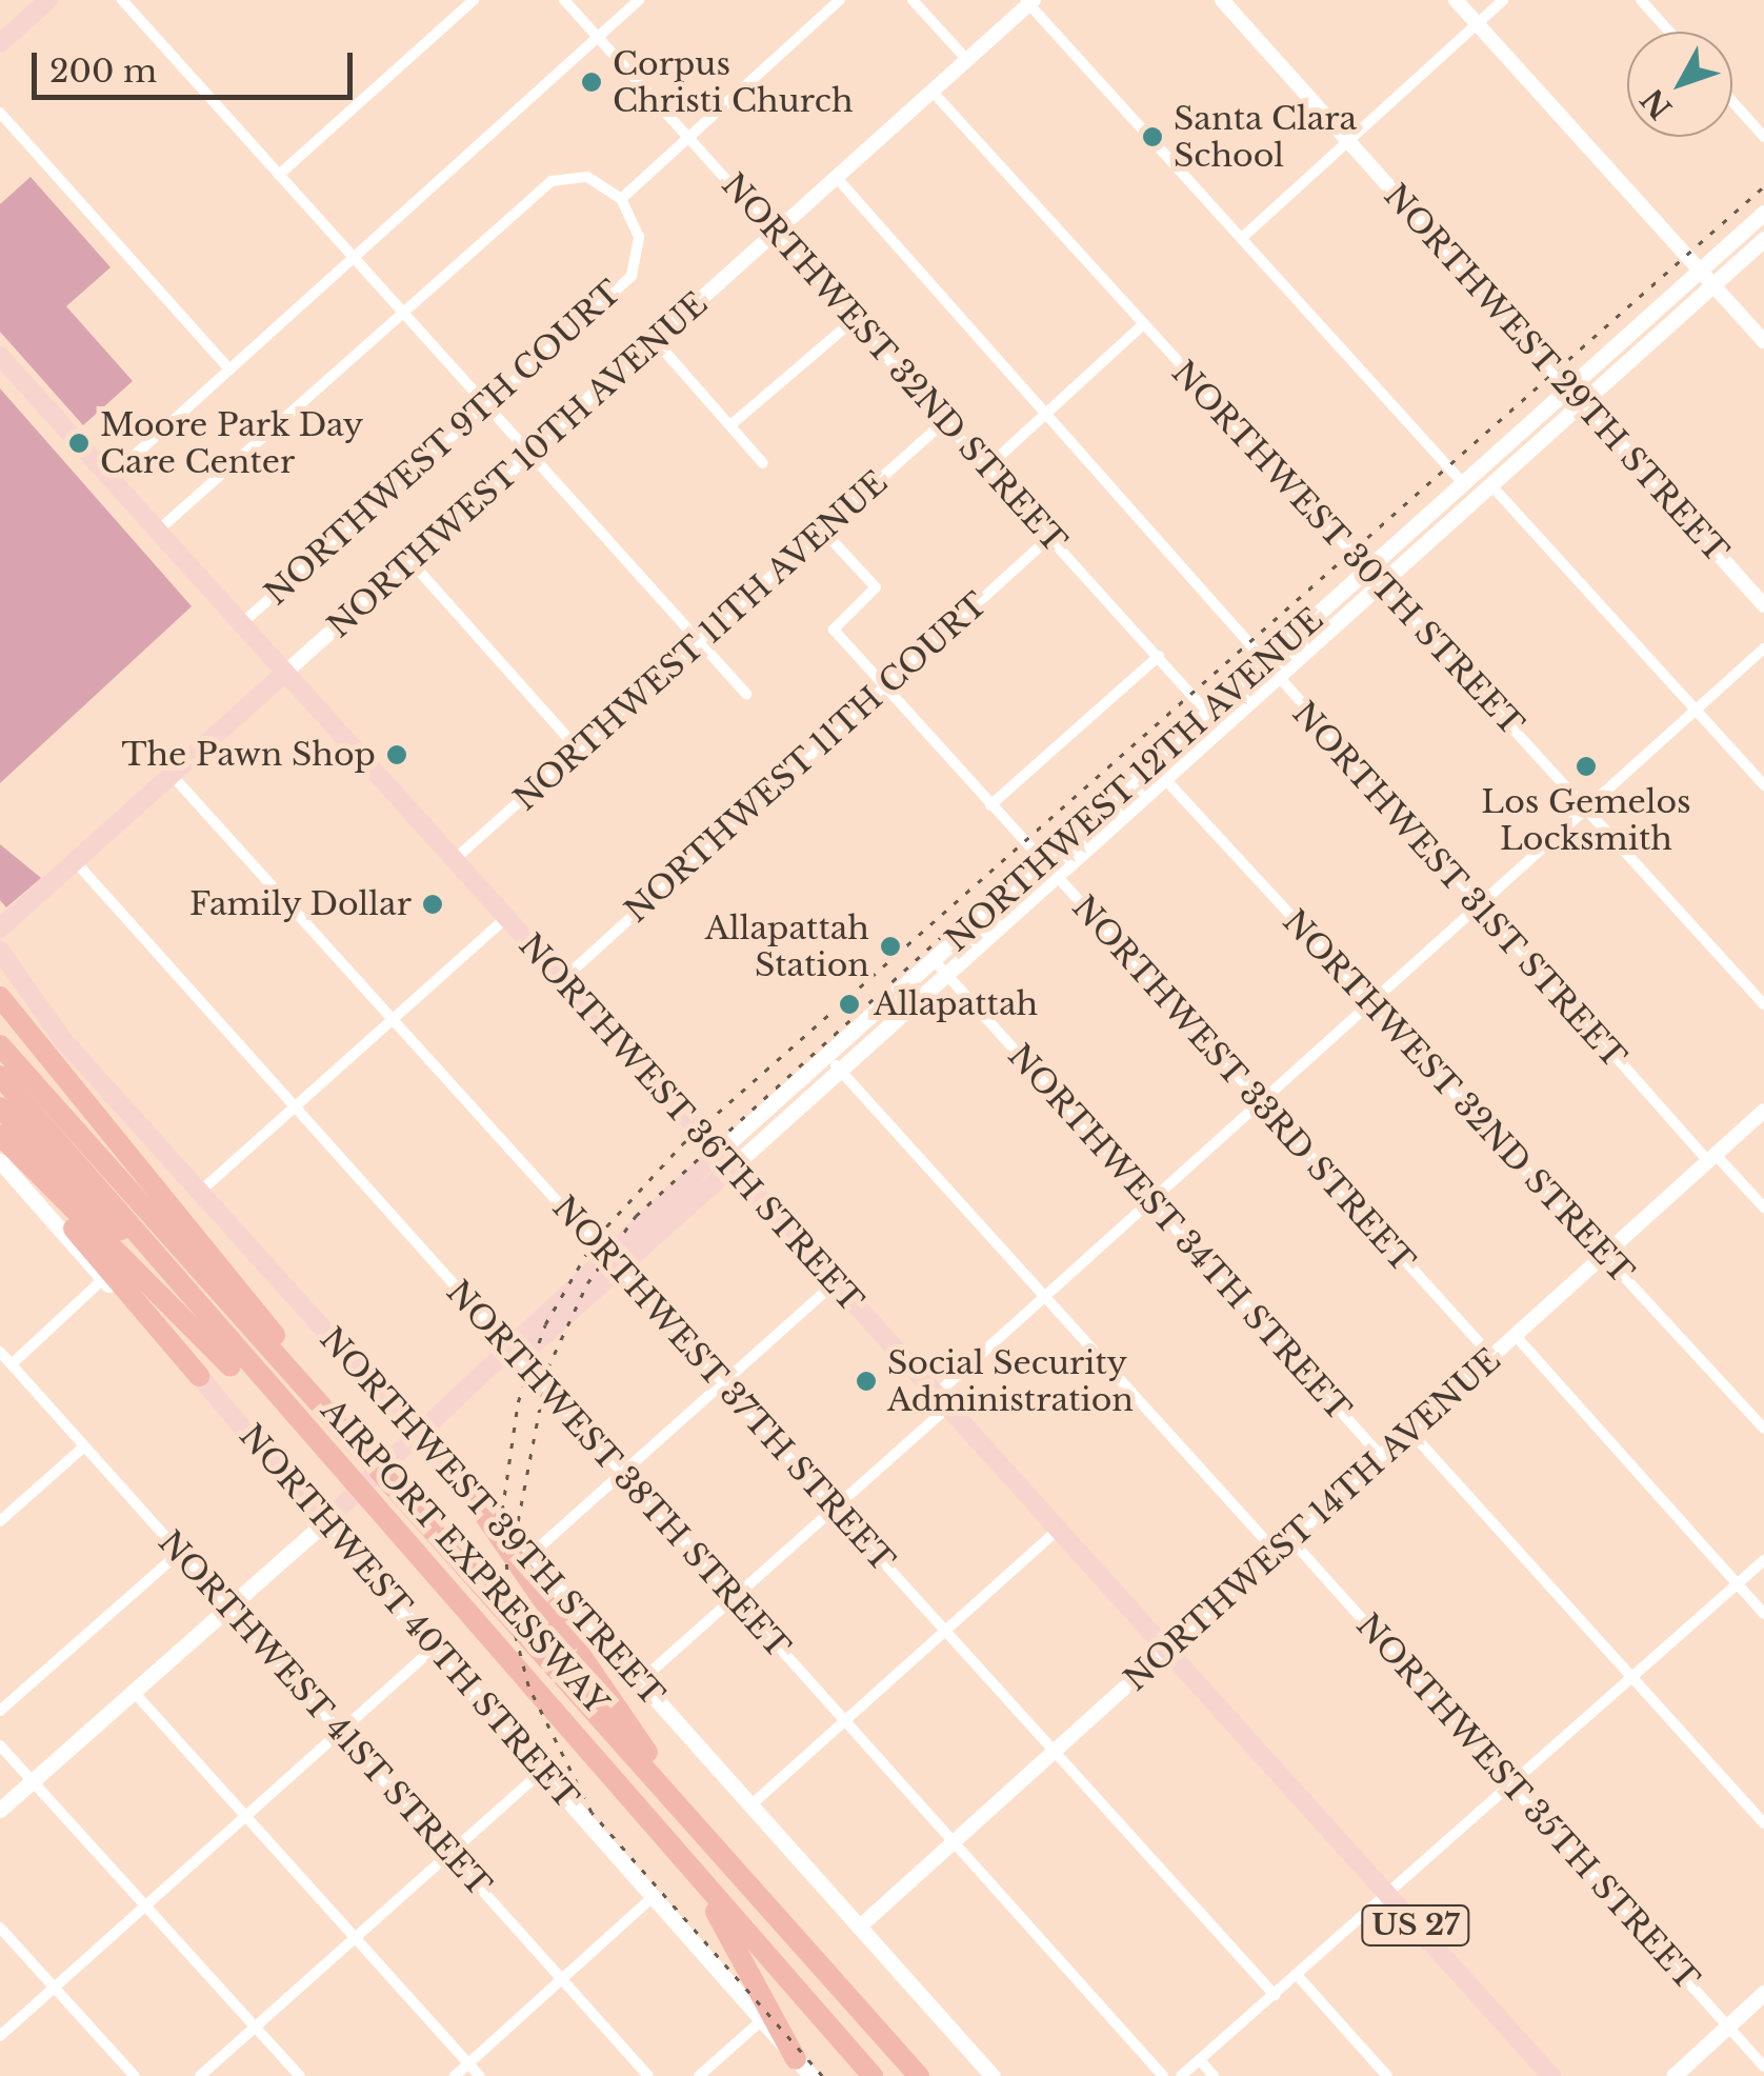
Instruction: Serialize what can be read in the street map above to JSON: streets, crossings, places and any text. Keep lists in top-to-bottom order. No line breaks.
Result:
{"streets":{"highway":["AIRPORT EXPRESSWAY"],"main road":["NORTHWEST 10TH AVENUE","NORTHWEST 12TH AVENUE","NORTHWEST 36TH STREET","NORTHWEST 39TH STREET","NORTHWEST 40TH STREET","US 27"],"street":["NORTHWEST 32ND STREET","NORTHWEST 29TH STREET","NORTHWEST 9TH COURT","NORTHWEST 30TH STREET","NORTHWEST 11TH AVENUE","NORTHWEST 11TH COURT","NORTHWEST 31ST STREET","NORTHWEST 33RD STREET","NORTHWEST 34TH STREET","NORTHWEST 37TH STREET","NORTHWEST 38TH STREET","NORTHWEST 14TH AVENUE","NORTHWEST 41ST STREET","NORTHWEST 35TH STREET"]},"crossings":[["NORTHWEST 32ND STREET","NORTHWEST 10TH AVENUE"],["NORTHWEST 32ND STREET","NORTHWEST 11TH AVENUE"],["NORTHWEST 32ND STREET","NORTHWEST 11TH COURT"],["NORTHWEST 32ND STREET","NORTHWEST 12TH AVENUE"],["NORTHWEST 32ND STREET","NORTHWEST 14TH AVENUE"],["NORTHWEST 29TH STREET","NORTHWEST 12TH AVENUE"],["NORTHWEST 9TH COURT","NORTHWEST 36TH STREET"],["NORTHWEST 10TH AVENUE","NORTHWEST 30TH STREET"],["NORTHWEST 10TH AVENUE","NORTHWEST 31ST STREET"],["NORTHWEST 10TH AVENUE","NORTHWEST 36TH STREET"],["NORTHWEST 10TH AVENUE","NORTHWEST 37TH STREET"],["NORTHWEST 10TH AVENUE","NORTHWEST 38TH STREET"],["NORTHWEST 30TH STREET","NORTHWEST 12TH AVENUE"],["NORTHWEST 11TH AVENUE","NORTHWEST 33RD STREET"],["NORTHWEST 11TH AVENUE","NORTHWEST 36TH STREET"],["NORTHWEST 11TH COURT","NORTHWEST 33RD STREET"],["NORTHWEST 11TH COURT","NORTHWEST 36TH STREET"],["NORTHWEST 12TH AVENUE","NORTHWEST 31ST STREET"],["NORTHWEST 12TH AVENUE","NORTHWEST 33RD STREET"],["NORTHWEST 12TH AVENUE","NORTHWEST 36TH STREET"],["NORTHWEST 12TH AVENUE","NORTHWEST 34TH STREET"],["NORTHWEST 12TH AVENUE","NORTHWEST 37TH STREET"],["NORTHWEST 12TH AVENUE","NORTHWEST 38TH STREET"],["NORTHWEST 12TH AVENUE","NORTHWEST 39TH STREET"],["NORTHWEST 12TH AVENUE","NORTHWEST 40TH STREET"],["NORTHWEST 12TH AVENUE","NORTHWEST 41ST STREET"],["NORTHWEST 31ST STREET","NORTHWEST 14TH AVENUE"],["NORTHWEST 33RD STREET","NORTHWEST 14TH AVENUE"],["NORTHWEST 36TH STREET","NORTHWEST 14TH AVENUE"],["NORTHWEST 34TH STREET","NORTHWEST 14TH AVENUE"],["NORTHWEST 37TH STREET","NORTHWEST 14TH AVENUE"],["NORTHWEST 38TH STREET","NORTHWEST 14TH AVENUE"],["NORTHWEST 39TH STREET","NORTHWEST 14TH AVENUE"],["NORTHWEST 14TH AVENUE","NORTHWEST 35TH STREET"]],"places":["Corpus Christi Church","Santa Clara School","Moore Park Day Care Center","The Pawn Shop","Los Gemelos Locksmith","Family Dollar","Allapattah Station","Allapattah","Social Security Administration"],"scale_bar":"200 m","north":"bottom left"}
